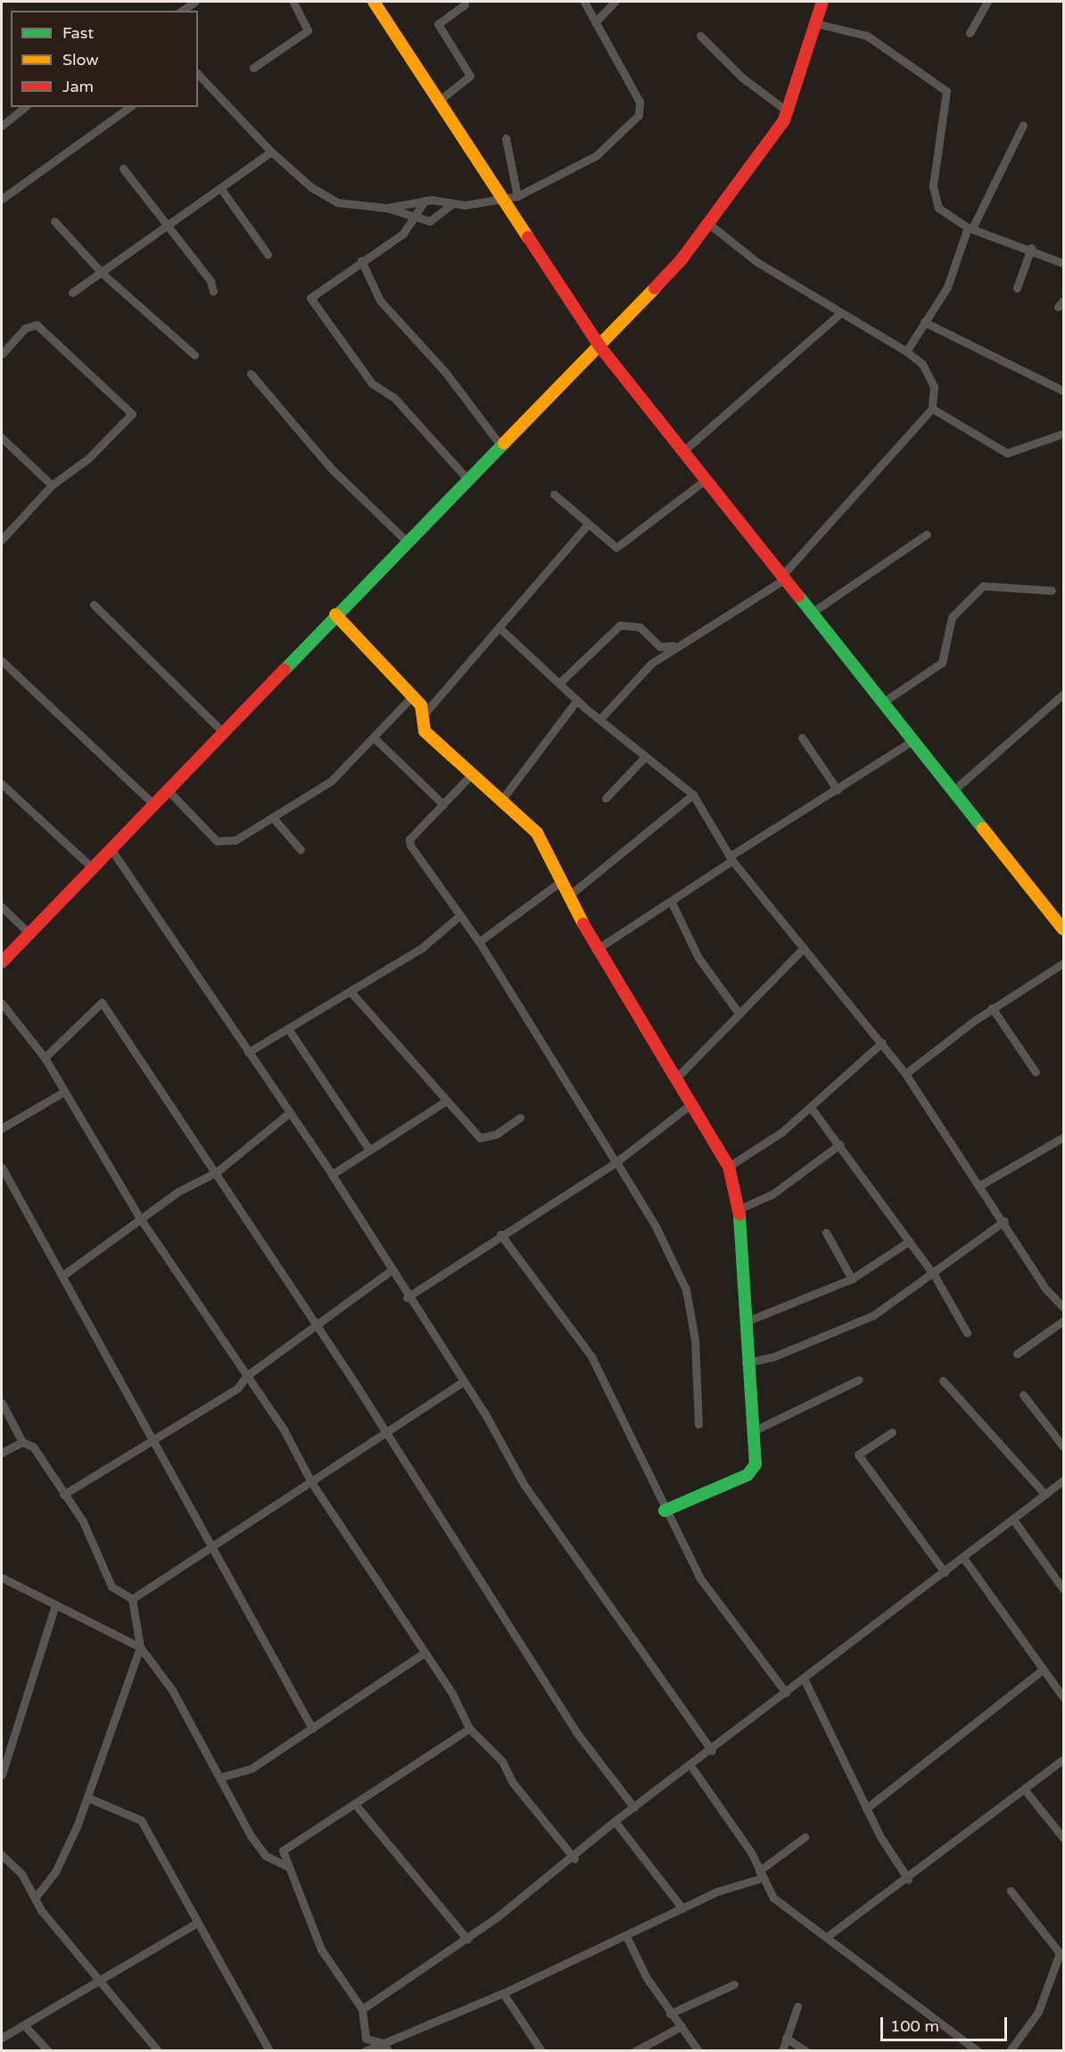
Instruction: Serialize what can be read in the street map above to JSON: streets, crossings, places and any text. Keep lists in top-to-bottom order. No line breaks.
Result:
{"legend":["Fast","Slow","Jam"],"scale_bar":"100 m"}
